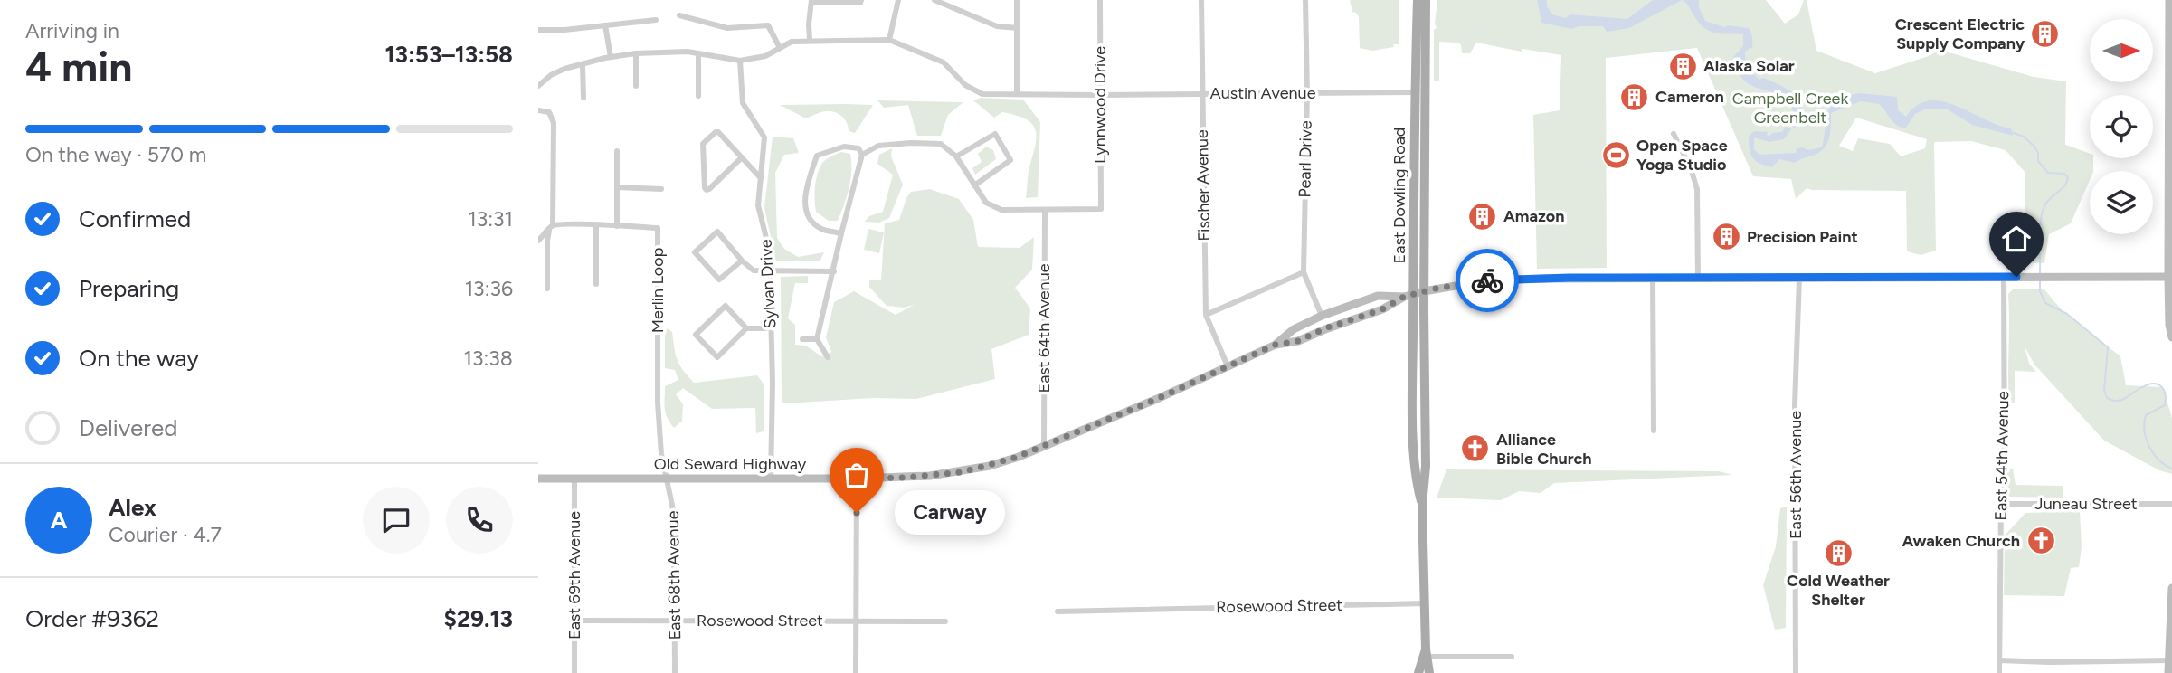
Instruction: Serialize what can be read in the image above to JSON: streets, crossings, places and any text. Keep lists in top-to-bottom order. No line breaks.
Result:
{"streets":{"main road":["East Dowling Road","Old Seward Highway"],"street":["Austin Avenue","Lynnwood Drive","Pearl Drive","Fischer Avenue","Sylvan Drive","Merlin Loop","East 64th Avenue","East 54th Avenue","East 56th Avenue","Juneau Street","East 69th Avenue","East 68th Avenue","Rosewood Street"]},"crossings":[["Austin Avenue","Lynnwood Drive"],["Austin Avenue","Pearl Drive"],["Austin Avenue","Fischer Avenue"],["Austin Avenue","East Dowling Road"],["Lynnwood Drive","East 64th Avenue"],["Pearl Drive","Old Seward Highway"],["Fischer Avenue","Old Seward Highway"],["East Dowling Road","Old Seward Highway"],["East Dowling Road","Rosewood Street"],["Sylvan Drive","Old Seward Highway"],["Merlin Loop","Old Seward Highway"],["Merlin Loop","East 68th Avenue"],["East 64th Avenue","Old Seward Highway"],["East 54th Avenue","Old Seward Highway"],["East 54th Avenue","Juneau Street"],["Old Seward Highway","East 56th Avenue"],["Old Seward Highway","East 69th Avenue"],["Old Seward Highway","East 68th Avenue"],["East 69th Avenue","Rosewood Street"],["East 68th Avenue","Rosewood Street"]],"parks":["Campbell Creek Greenbelt"],"places":{"building":["Crescent Electric Supply Company","Alaska Solar","Cameron","Amazon","Precision Paint","Cold Weather Shelter"],"sports":["Open Space Yoga Studio"],"church":["Alliance Bible Church","Awaken Church"],"other":["Carway"]},"north":"right","page":{"heading":["4 min","Arriving in","13:53–13:58"],"panel":["Alex","Courier · 4.7","Order #9362","$29.13"],"bar":"On the way · 570 m","list":[["Confirmed","13:31"],["Preparing","13:36"],["On the way","13:38"],"Delivered"],"round":"A","bubble":"Carway"}}
